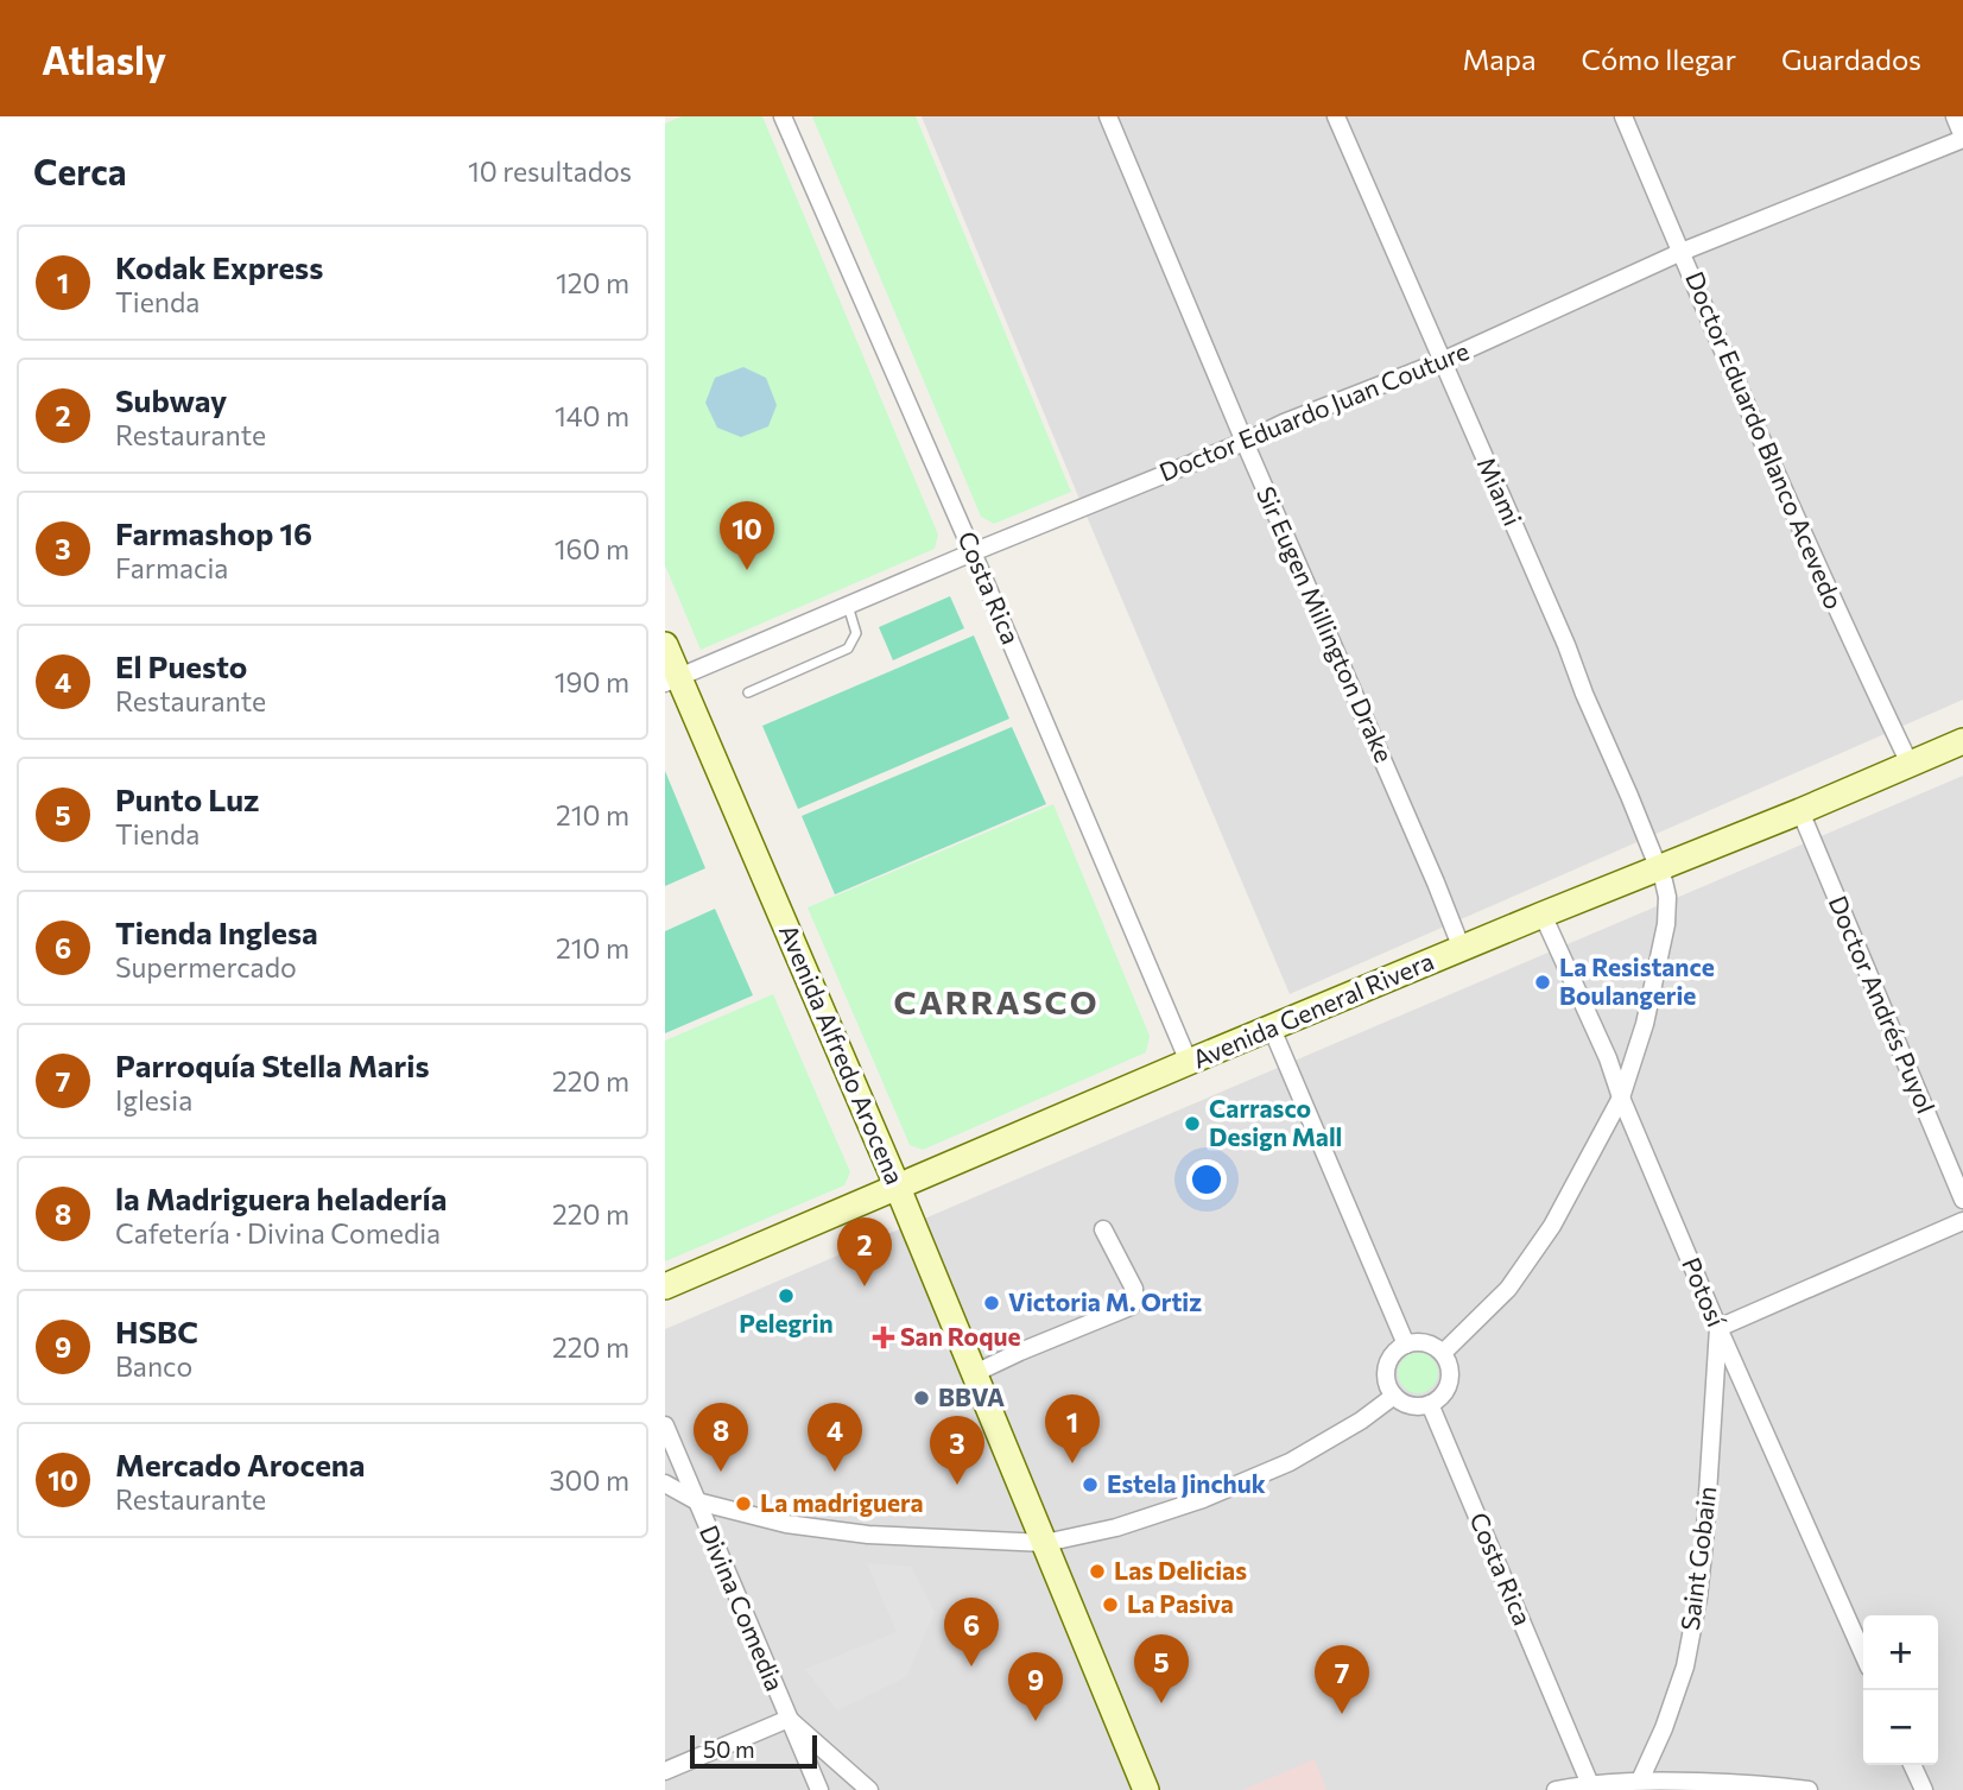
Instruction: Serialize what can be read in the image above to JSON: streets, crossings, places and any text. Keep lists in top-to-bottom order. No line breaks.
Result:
{"streets":{"main road":["Avenida General Rivera","Avenida Alfredo Arocena"],"street":["Doctor Eduardo Juan Couture","Doctor Eduardo Blanco Acevedo","Miami","Costa Rica","Sir Eugen Millington Drake","Doctor Andrés Puyol","Potosí","Saint Gobain","Divina Comedia"]},"crossings":[["Doctor Eduardo Juan Couture","Doctor Eduardo Blanco Acevedo"],["Doctor Eduardo Juan Couture","Miami"],["Doctor Eduardo Juan Couture","Costa Rica"],["Doctor Eduardo Juan Couture","Sir Eugen Millington Drake"],["Doctor Eduardo Juan Couture","Avenida Alfredo Arocena"],["Doctor Eduardo Blanco Acevedo","Avenida General Rivera"],["Miami","Costa Rica"],["Miami","Avenida General Rivera"],["Miami","Potosí"],["Costa Rica","Avenida General Rivera"],["Sir Eugen Millington Drake","Avenida General Rivera"],["Doctor Andrés Puyol","Avenida General Rivera"],["Avenida General Rivera","Avenida Alfredo Arocena"],["Avenida General Rivera","Potosí"],["Potosí","Saint Gobain"]],"districts":["CARRASCO"],"places":{"other":["La Resistance Boulangerie","Carrasco Design Mall","Pelegrin","Victoria M. Ortiz","BBVA","Estela Jinchuk","La madriguera","Las Delicias","La Pasiva"],"health":["San Roque"]},"scale_bar":"50 m","page":{"header":"Atlasly","nav":["Mapa","Cómo llegar","Guardados"],"heading":["Cerca","10 resultados"],"list":[{"mark":"1","name":"Kodak Express","note":"Tienda","value":"120 m"},{"mark":"2","name":"Subway","note":"Restaurante","value":"140 m"},{"mark":"3","name":"Farmashop 16","note":"Farmacia","value":"160 m"},{"mark":"4","name":"El Puesto","note":"Restaurante","value":"190 m"},{"mark":"5","name":"Punto Luz","note":"Tienda","value":"210 m"},{"mark":"6","name":"Tienda Inglesa","note":"Supermercado","value":"210 m"},{"mark":"7","name":"Parroquía Stella Maris","note":"Iglesia","value":"220 m"},{"mark":"8","name":"la Madriguera heladería","note":"Cafetería · Divina Comedia","value":"220 m"},{"mark":"9","name":"HSBC","note":"Banco","value":"220 m"},{"mark":"10","name":"Mercado Arocena","note":"Restaurante","value":"300 m"}],"pins":["10","2","1","4","8","3","6","5","7","9"],"map_buttons":["+","−"],"scale":"50 m"}}
